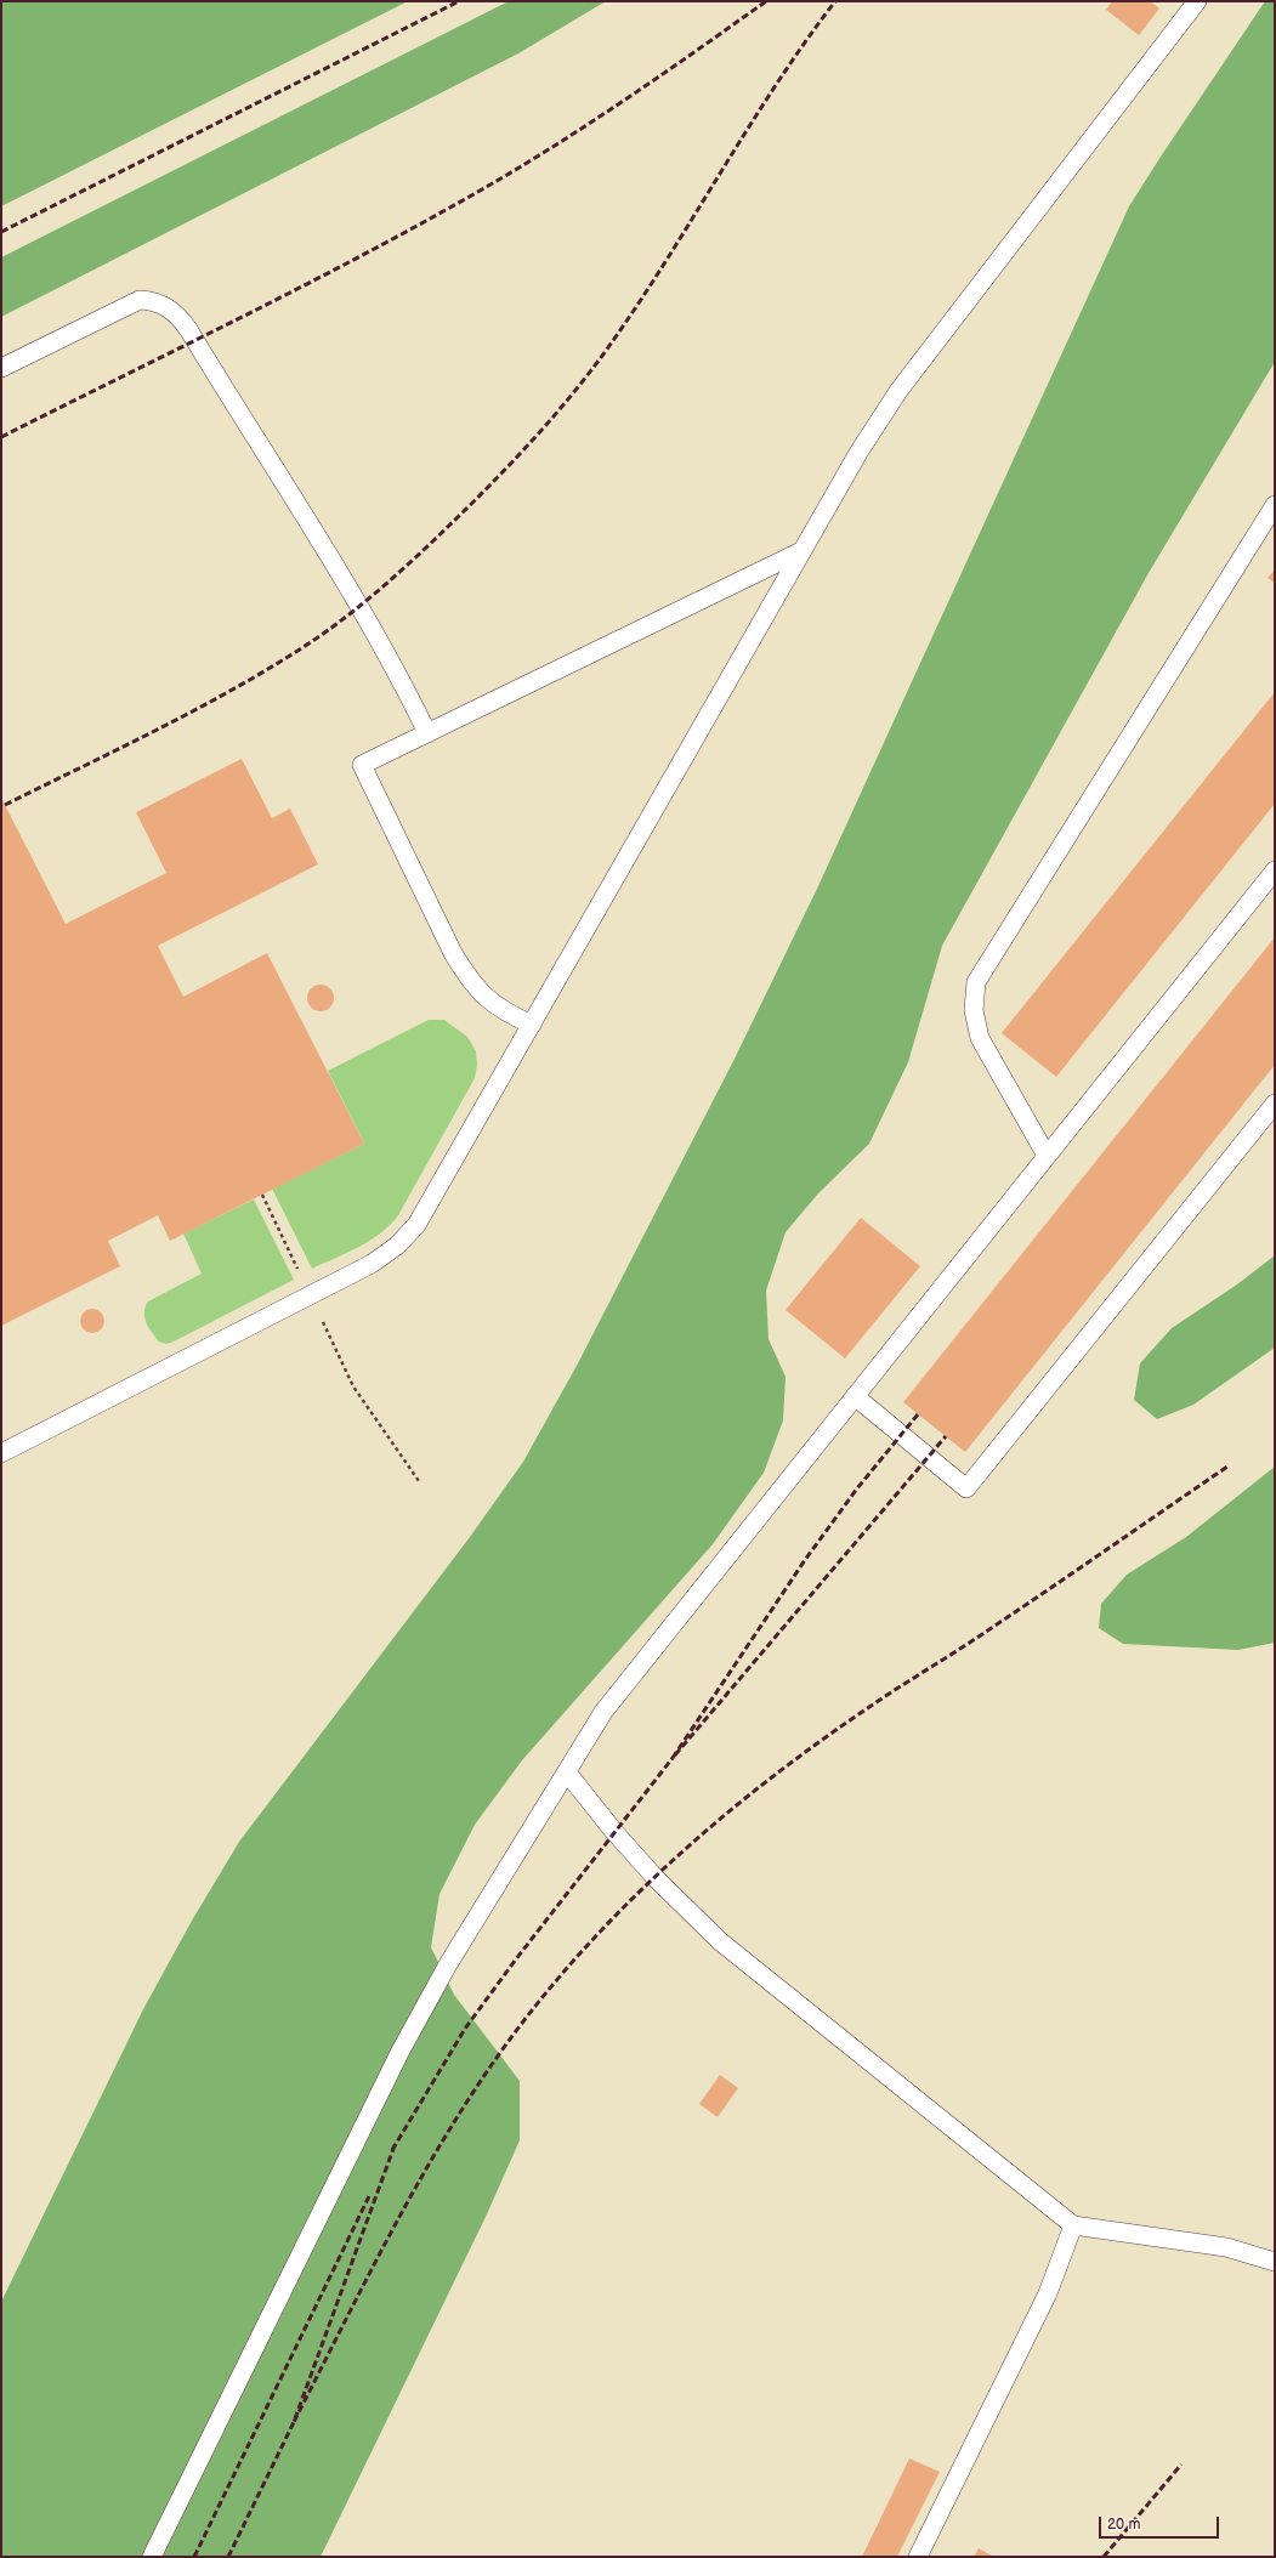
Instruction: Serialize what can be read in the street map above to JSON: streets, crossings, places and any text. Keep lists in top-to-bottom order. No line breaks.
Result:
{"scale_bar":"20 m"}
